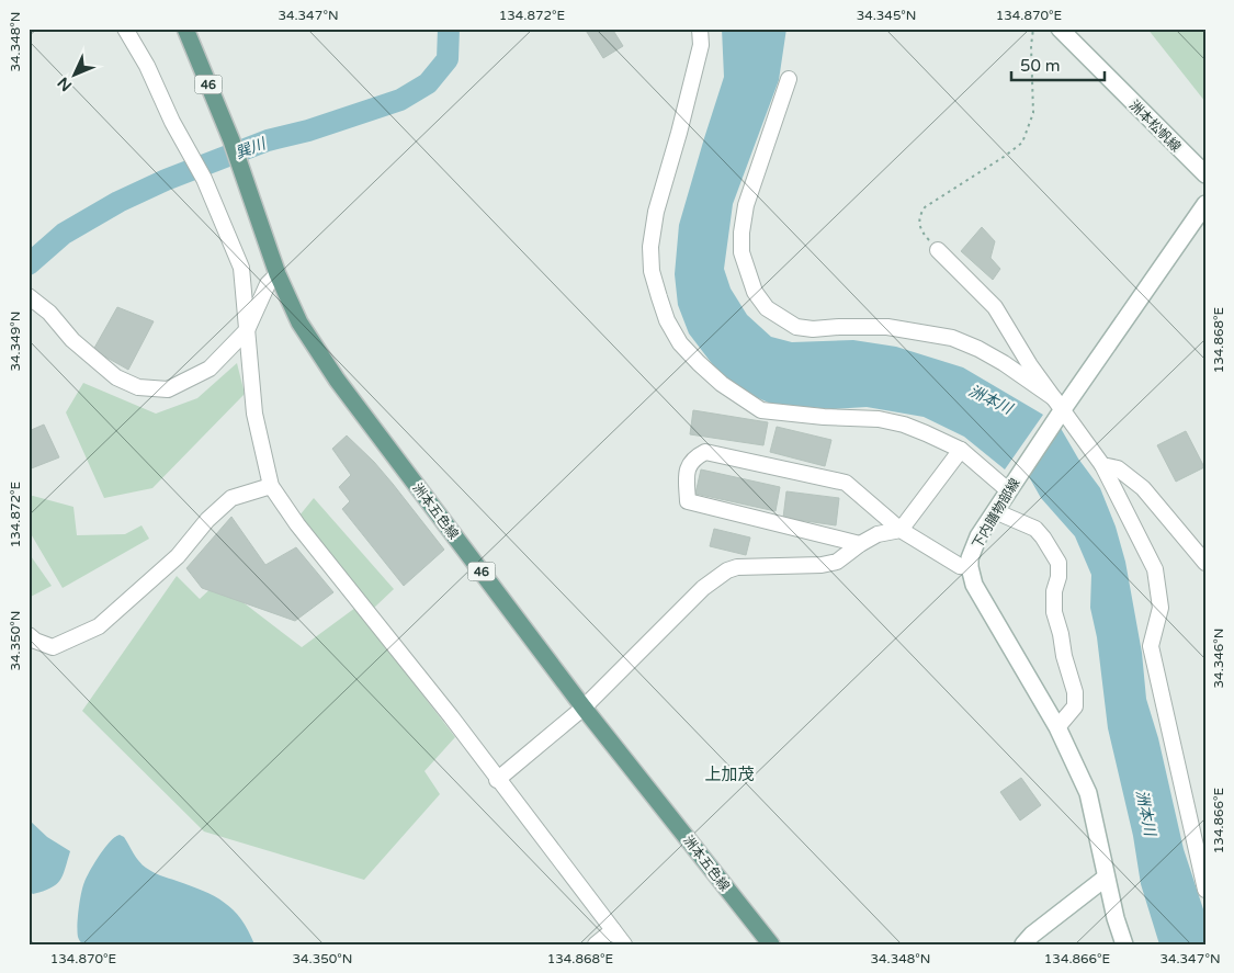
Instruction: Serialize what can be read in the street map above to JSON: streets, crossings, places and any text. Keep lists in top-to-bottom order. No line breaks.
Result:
{"streets":{"main road":["46","洲本松帆線","洲本五色線","下内膳物部線"]},"districts":["上加茂"],"water":["巽川","洲本川"],"scale_bar":"50 m","north":"bottom left","coordinates":["34.347°N","134.872°E","34.345°N","134.870°E","34.348°N","134.868°E","34.349°N","34.350°N","34.346°N","134.866°E"]}
